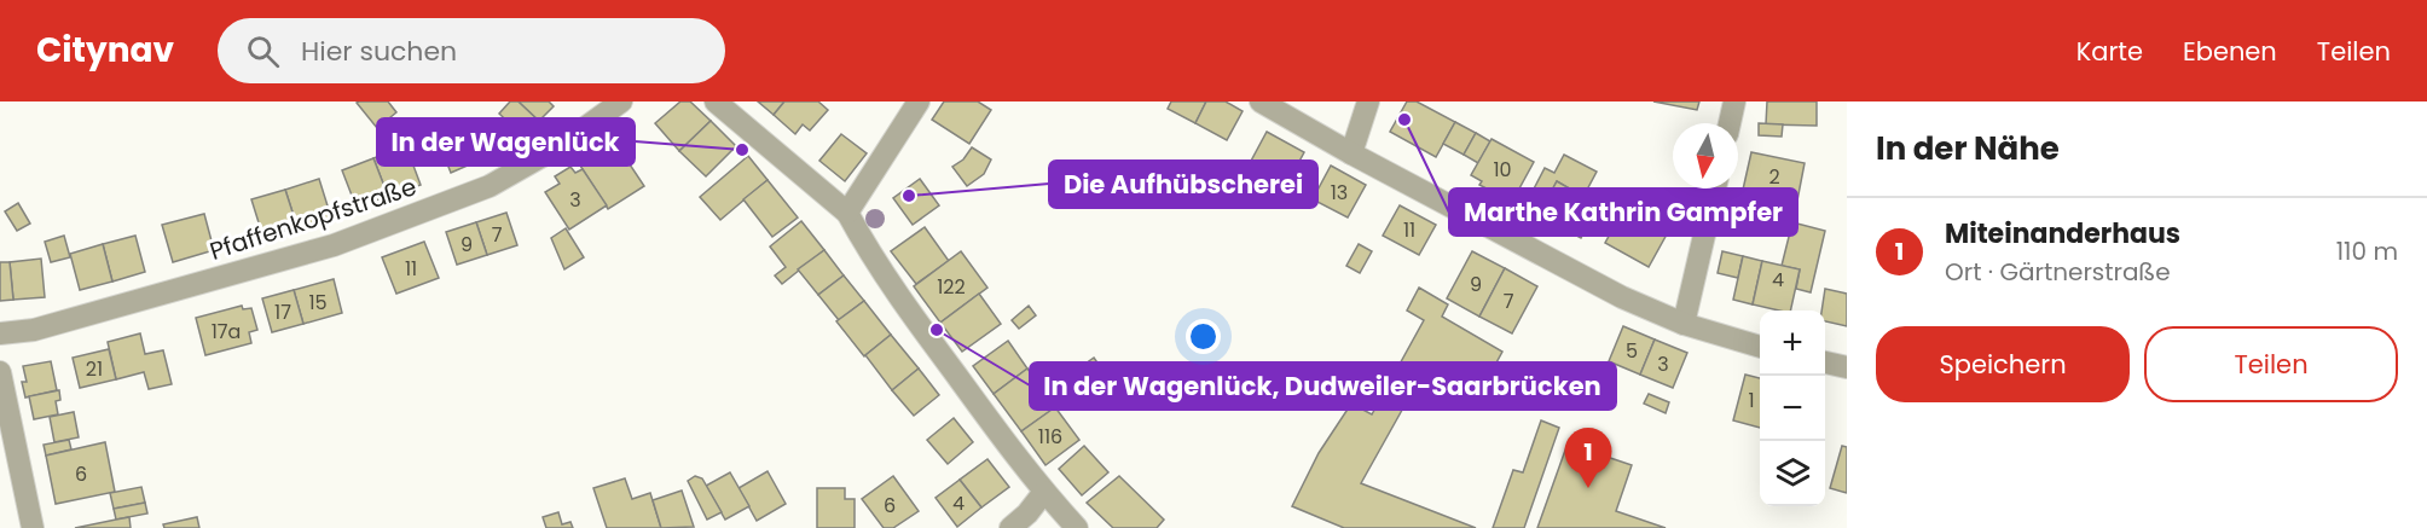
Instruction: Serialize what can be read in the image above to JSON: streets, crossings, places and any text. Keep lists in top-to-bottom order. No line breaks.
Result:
{"streets":{"street":["Pfaffenkopfstraße"]},"places":["Marthe Kathrin Gampfer","In der Wagenlück","Die Aufhübscherei","In der Wagenlück, Dudweiler-Saarbrücken"],"house_numbers":["10","2","13","3","11","7","9","11","4","9","122","7","15","17","17a","5","3","21","1","116","6","4","6"],"north":"bottom","page":{"header":"Citynav","search":"Hier suchen","nav":["Karte","Ebenen","Teilen"],"heading":"In der Nähe","list":[{"mark":"1","name":"Miteinanderhaus","note":"Ort · Gärtnerstraße","value":"110 m"}],"buttons":["Speichern","Teilen"],"map_buttons":["+","−"],"pins":"1"}}
